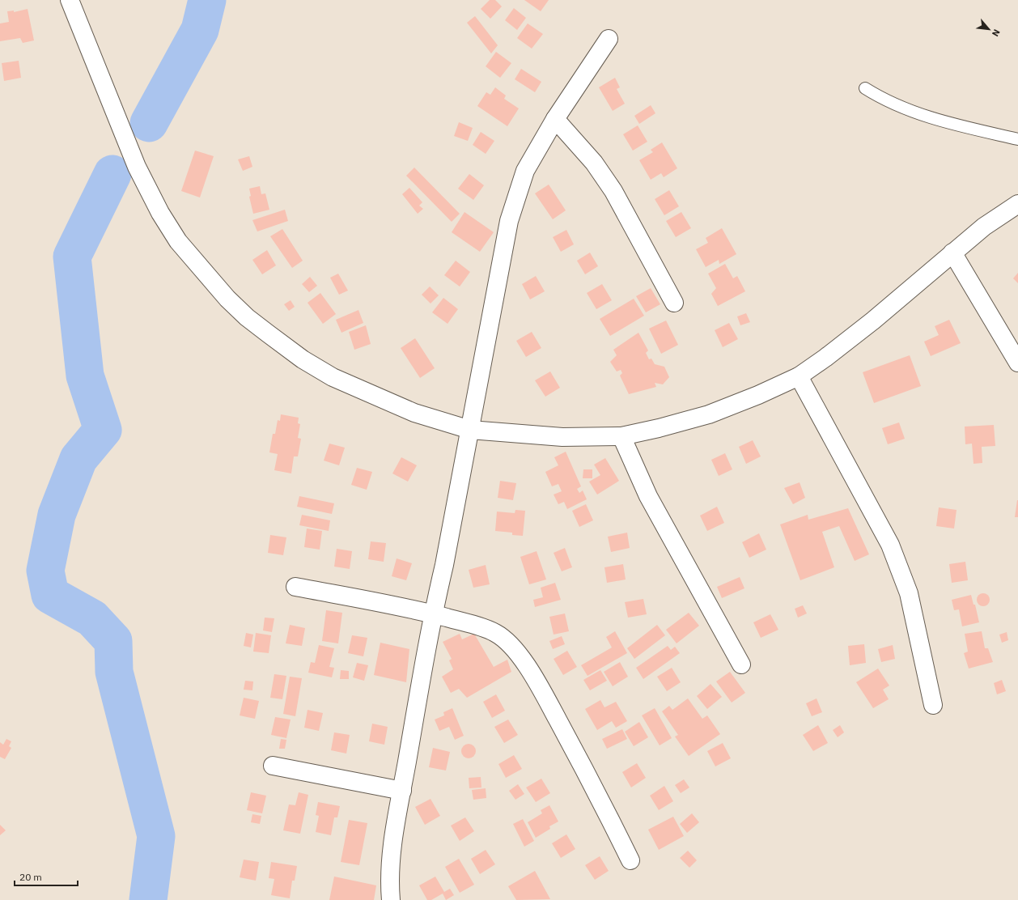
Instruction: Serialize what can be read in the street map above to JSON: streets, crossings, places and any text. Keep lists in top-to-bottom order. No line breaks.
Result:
{"scale_bar":"20 m","north":"bottom right"}
